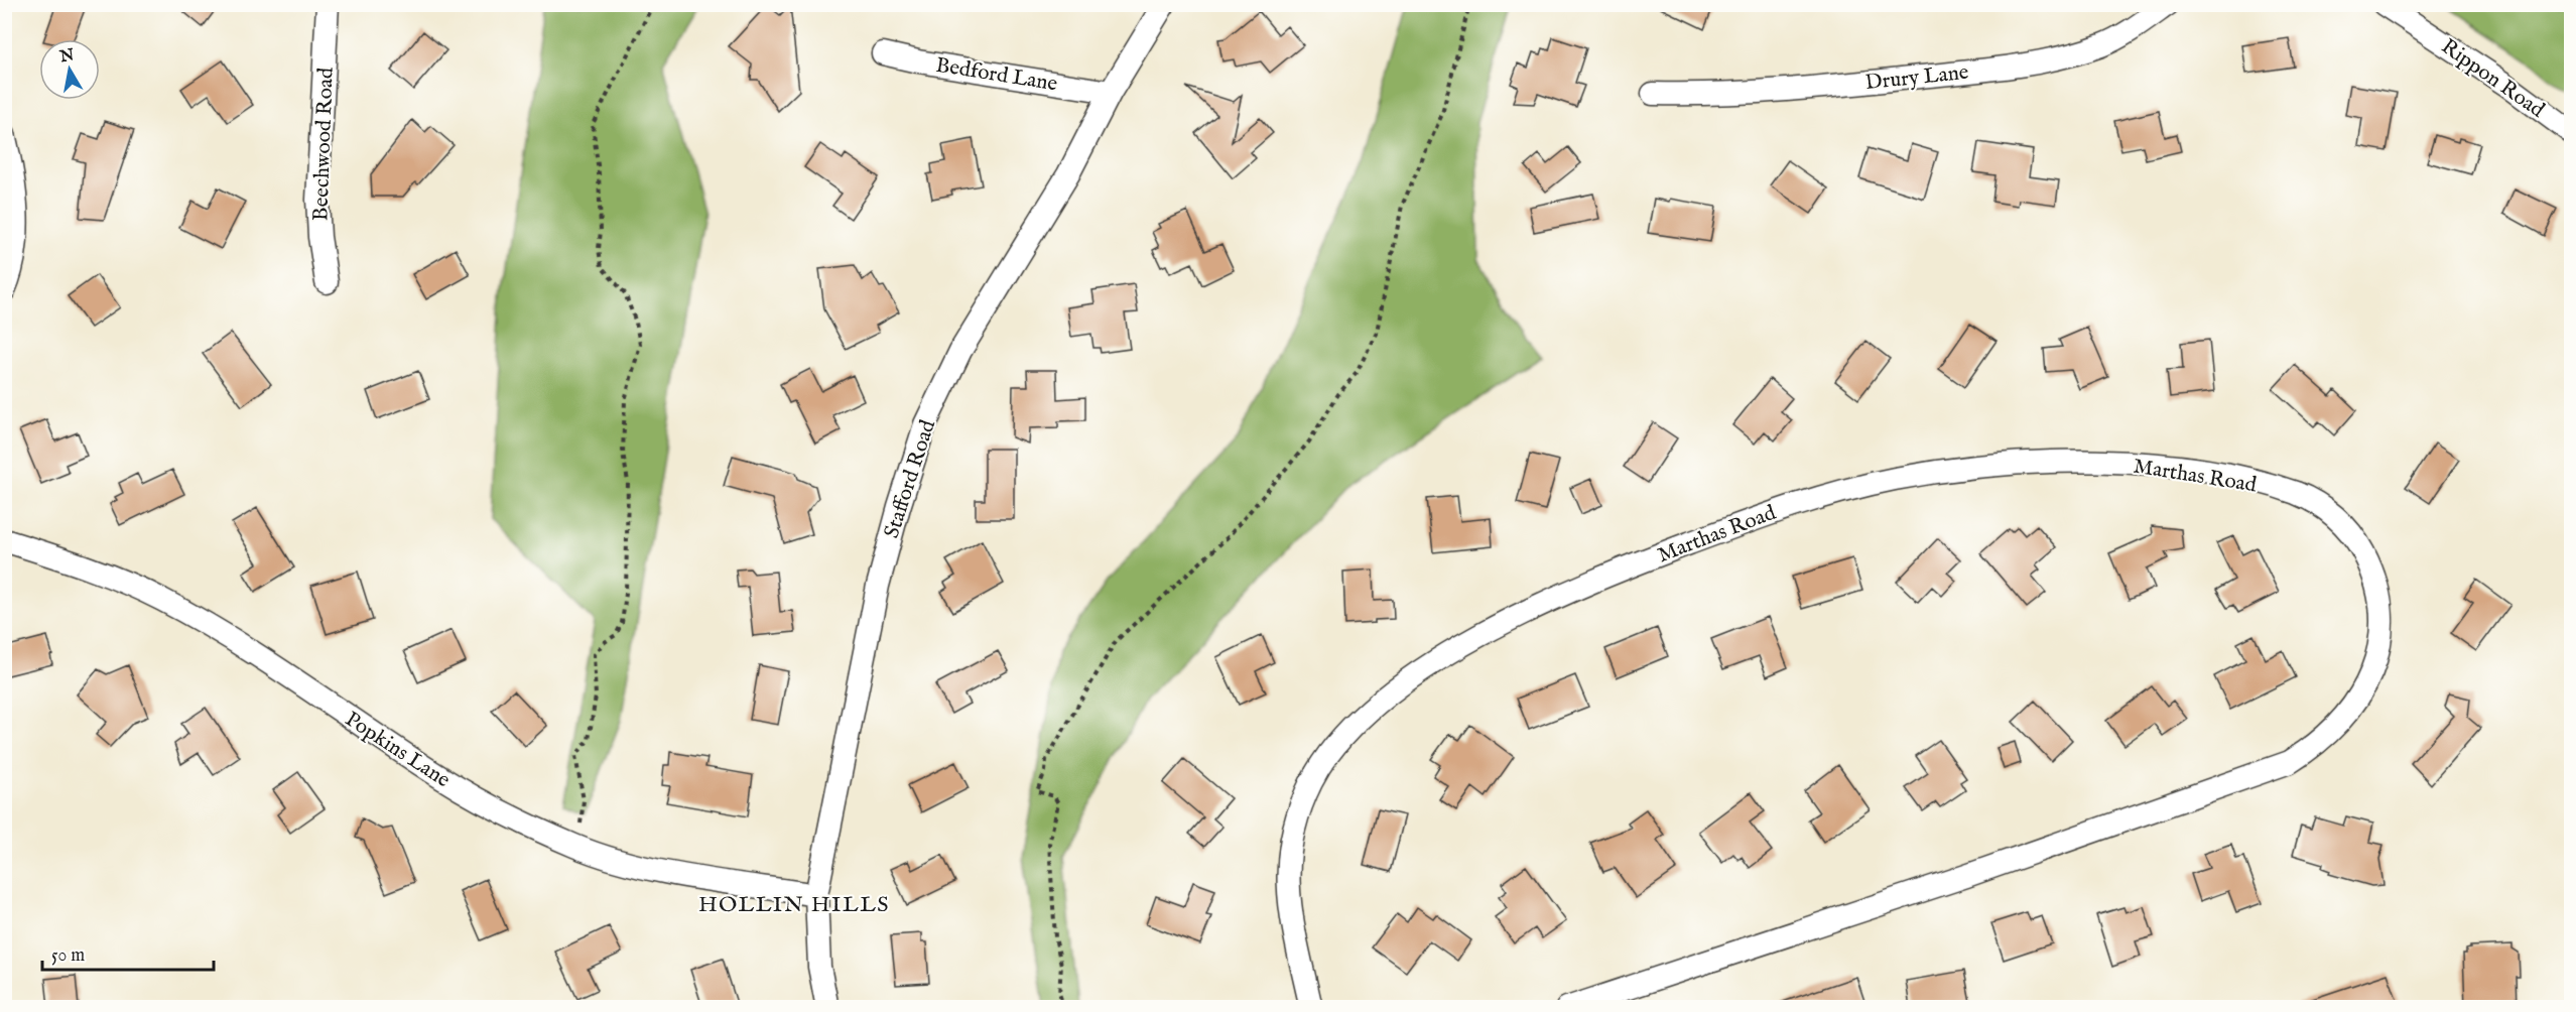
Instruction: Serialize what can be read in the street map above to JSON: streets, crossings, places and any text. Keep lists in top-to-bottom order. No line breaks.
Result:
{"streets":{"street":["Bedford Lane","Drury Lane","Rippon Road","Beechwood Road","Marthas Road","Stafford Road","Popkins Lane"]},"crossings":[["Bedford Lane","Stafford Road"],["Stafford Road","Popkins Lane"]],"districts":["HOLLIN HILLS"],"scale_bar":"50 m","north":"top"}
